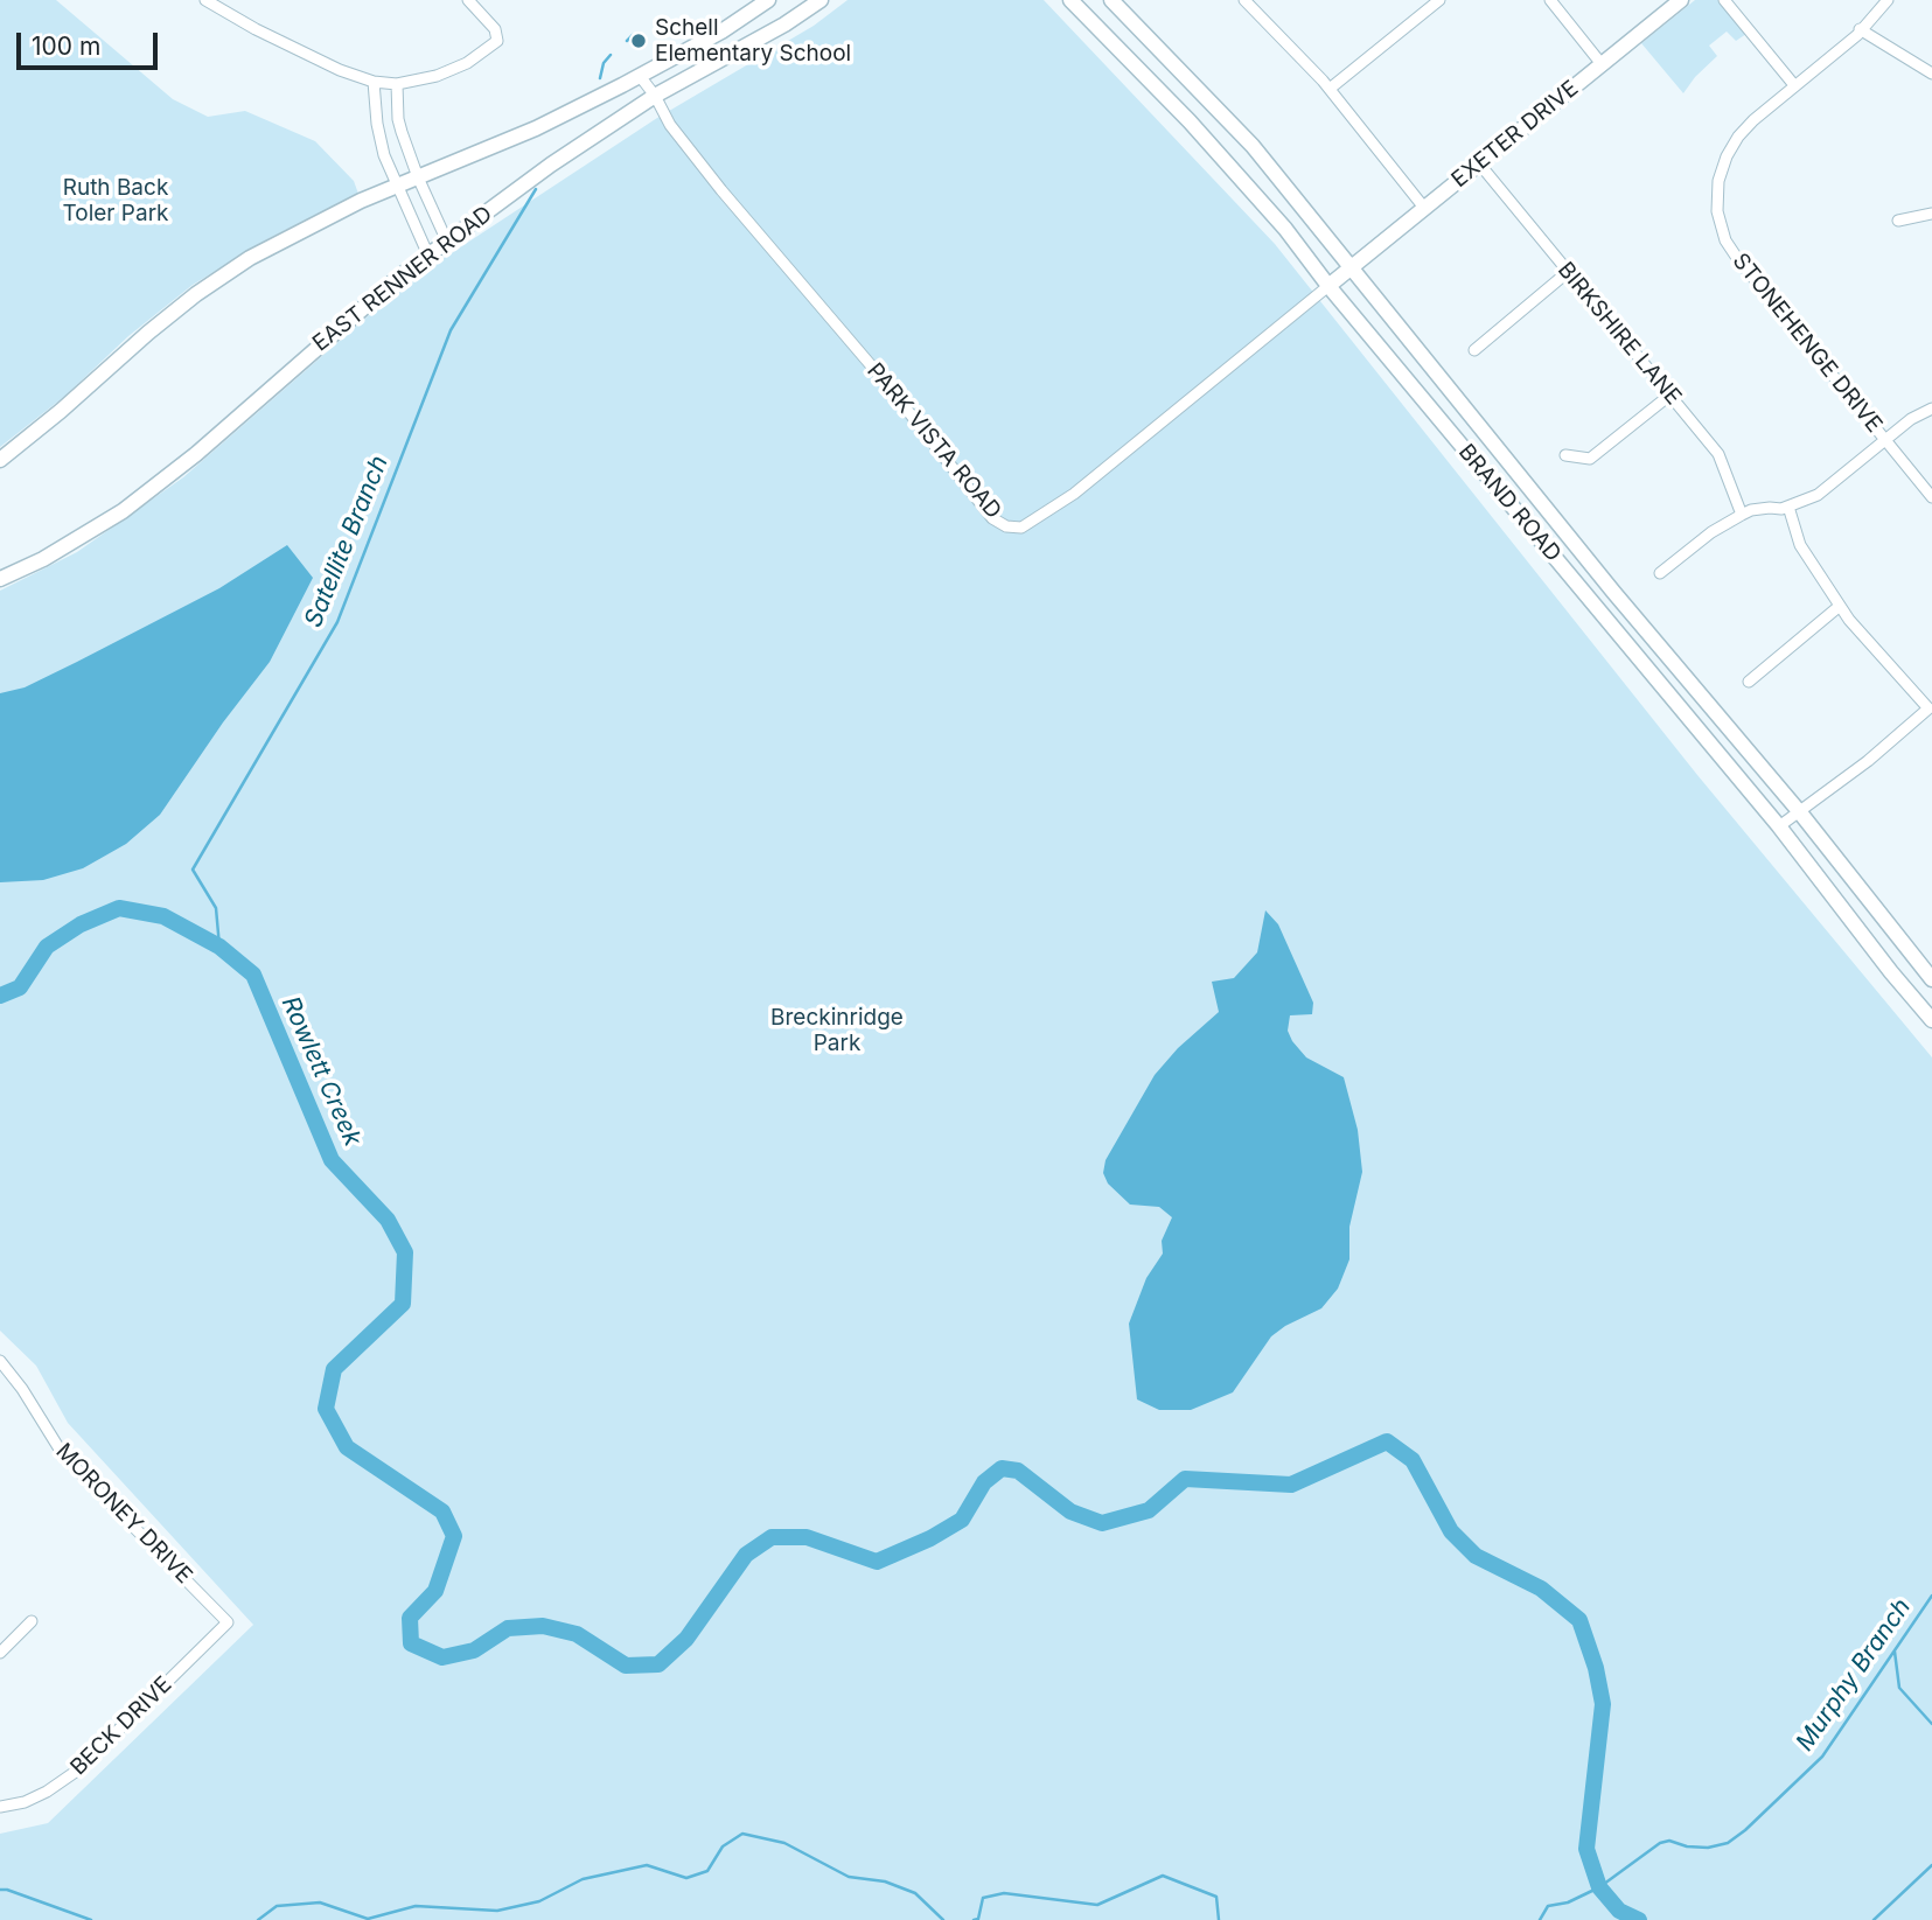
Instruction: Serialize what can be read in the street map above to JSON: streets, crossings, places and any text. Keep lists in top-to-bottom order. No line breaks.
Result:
{"streets":{"main road":["EXETER DRIVE","EAST RENNER ROAD","BRAND ROAD"],"street":["BIRKSHIRE LANE","STONEHENGE DRIVE","PARK VISTA ROAD","MORONEY DRIVE","BECK DRIVE"]},"crossings":[["EXETER DRIVE","BIRKSHIRE LANE"],["EXETER DRIVE","PARK VISTA ROAD"],["EXETER DRIVE","BRAND ROAD"],["EAST RENNER ROAD","PARK VISTA ROAD"],["PARK VISTA ROAD","BRAND ROAD"],["MORONEY DRIVE","BECK DRIVE"]],"water":["Satellite Branch","Rowlett Creek","Murphy Branch"],"parks":["Ruth Back Toler Park","Breckinridge Park"],"places":["Schell Elementary School"],"scale_bar":"100 m"}
